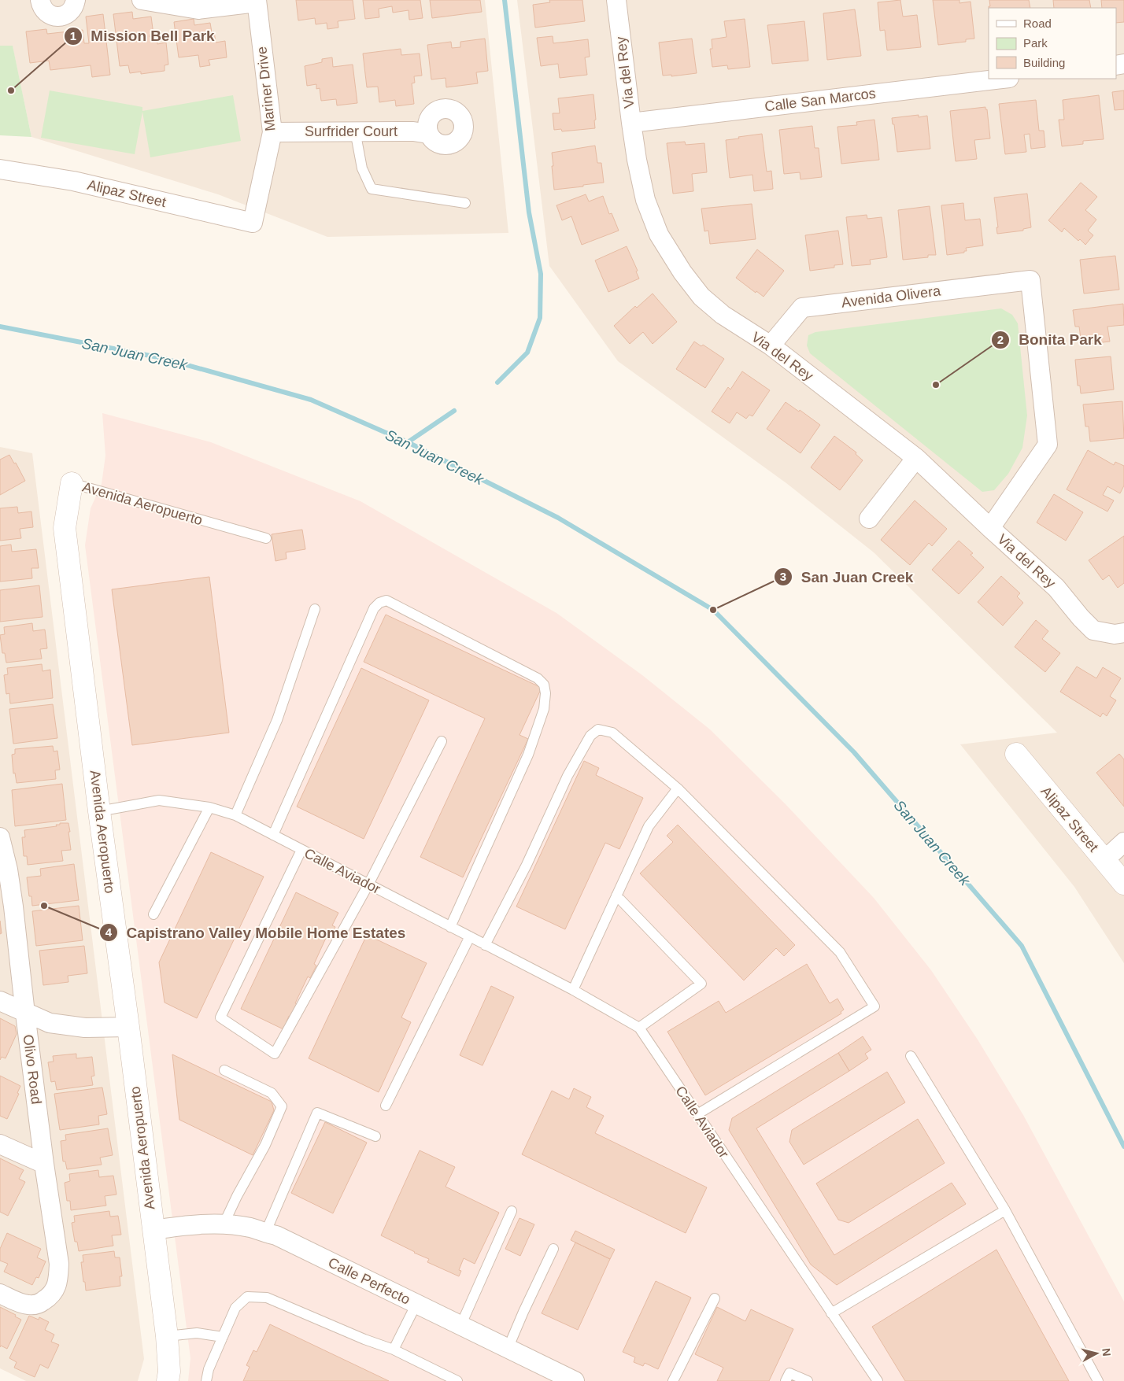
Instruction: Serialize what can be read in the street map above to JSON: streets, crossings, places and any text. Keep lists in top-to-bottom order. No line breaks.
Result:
{"streets":{"street":["Via del Rey","Mariner Drive","Calle San Marcos","Surfrider Court","Alipaz Street","Avenida Olivera","Avenida Aeropuerto","Olivo Road","Calle Perfecto"],"lane":["Calle Aviador"]},"crossings":[["Via del Rey","Calle San Marcos"],["Via del Rey","Avenida Olivera"],["Mariner Drive","Surfrider Court"],["Mariner Drive","Alipaz Street"],["Avenida Aeropuerto","Calle Aviador"],["Avenida Aeropuerto","Calle Perfecto"]],"water":["San Juan Creek"],"places":["Mission Bell Park","Bonita Park","San Juan Creek","Capistrano Valley Mobile Home Estates"],"legend":["Road","Park","Building"],"north":"right"}
